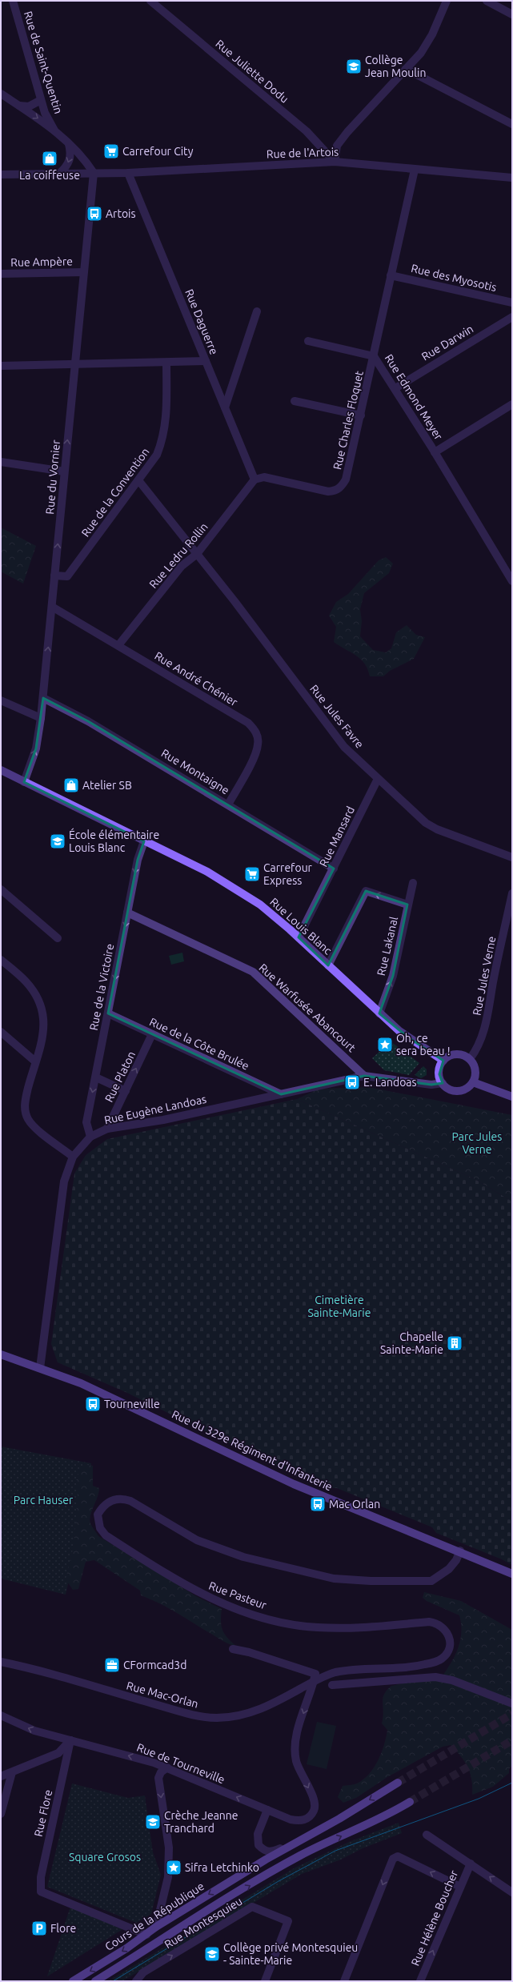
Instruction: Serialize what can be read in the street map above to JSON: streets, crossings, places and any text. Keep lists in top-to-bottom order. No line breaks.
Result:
{"streets":{"street":["Rue de Saint-Quentin","Rue Juliette Dodu","Rue de l'Artois","Rue Ampère","Rue des Myosotis","Rue Daguerre","Rue Darwin","Rue Edmond Meyer","Rue Charles Floquet","Rue du Vornier","Rue de la Convention","Rue Ledru Rollin","Rue André Chénier","Rue Jules Favre","Rue Montaigne","Rue Mansard","Rue Louis Blanc","Rue Lakanal","Rue Jules Verne","Rue de la Victoire","Rue Warfusée Abancourt","Rue de la Côte Brulée","Rue Platon","Rue Eugène Landoas","Rue du 329e Régiment d'Infanterie","Rue Pasteur","Rue Mac-Orlan","Rue de Tourneville","Rue Flore","Cours de la République","Rue Hélène Boucher","Rue Montesquieu"]},"crossings":[["Rue Juliette Dodu","Rue de l'Artois"],["Rue de l'Artois","Rue Daguerre"],["Rue de l'Artois","Rue Edmond Meyer"],["Rue de l'Artois","Rue du Vornier"],["Rue Ampère","Rue du Vornier"],["Rue des Myosotis","Rue Edmond Meyer"],["Rue Daguerre","Rue Charles Floquet"],["Rue Daguerre","Rue Ledru Rollin"],["Rue Darwin","Rue Edmond Meyer"],["Rue Edmond Meyer","Rue Charles Floquet"],["Rue Charles Floquet","Rue Ledru Rollin"],["Rue du Vornier","Rue de la Convention"],["Rue du Vornier","Rue André Chénier"],["Rue du Vornier","Rue Montaigne"],["Rue du Vornier","Rue Louis Blanc"],["Rue de la Convention","Rue Jules Favre"],["Rue Ledru Rollin","Rue André Chénier"],["Rue Ledru Rollin","Rue Jules Favre"],["Rue André Chénier","Rue Montaigne"],["Rue Jules Favre","Rue Mansard"],["Rue Montaigne","Rue Mansard"],["Rue Mansard","Rue Louis Blanc"],["Rue Louis Blanc","Rue Lakanal"],["Rue Louis Blanc","Rue Jules Verne"],["Rue Louis Blanc","Rue de la Victoire"],["Rue Louis Blanc","Rue Eugène Landoas"],["Rue Jules Verne","Rue Eugène Landoas"],["Rue de la Victoire","Rue Warfusée Abancourt"],["Rue de la Victoire","Rue de la Côte Brulée"],["Rue de la Victoire","Rue Eugène Landoas"],["Rue Warfusée Abancourt","Rue Eugène Landoas"],["Rue de la Côte Brulée","Rue Platon"],["Rue de la Côte Brulée","Rue Eugène Landoas"],["Rue Platon","Rue Eugène Landoas"],["Rue Eugène Landoas","Rue du 329e Régiment d'Infanterie"],["Rue du 329e Régiment d'Infanterie","Rue Pasteur"],["Rue Pasteur","Rue Mac-Orlan"],["Rue de Tourneville","Rue Flore"],["Rue de Tourneville","Rue Montesquieu"],["Rue Flore","Cours de la République"],["Cours de la République","Rue Montesquieu"]],"one_way":["Rue du Vornier","Rue Lakanal","Rue de la Victoire","Rue Platon","Rue de Tourneville","Rue Hélène Boucher"],"parks":["Parc Jules Verne","Cimetière Sainte-Marie","Parc Hauser","Square Grosos"],"places":{"school or university":["Collège Jean Moulin","École élémentaire Louis Blanc","Crèche Jeanne Tranchard","Collège privé Montesquieu - Sainte-Marie"],"supermarket":["Carrefour City","Carrefour Express"],"shop":["La coiffeuse","Atelier SB"],"bus stop":["Artois","E. Landoas","Tourneville","Mac Orlan"],"place":["Oh, ce sera beau !","Sifra Letchinko"],"building":["Chapelle Sainte-Marie"],"office":["CFormcad3d"],"parking":["Flore"]}}
